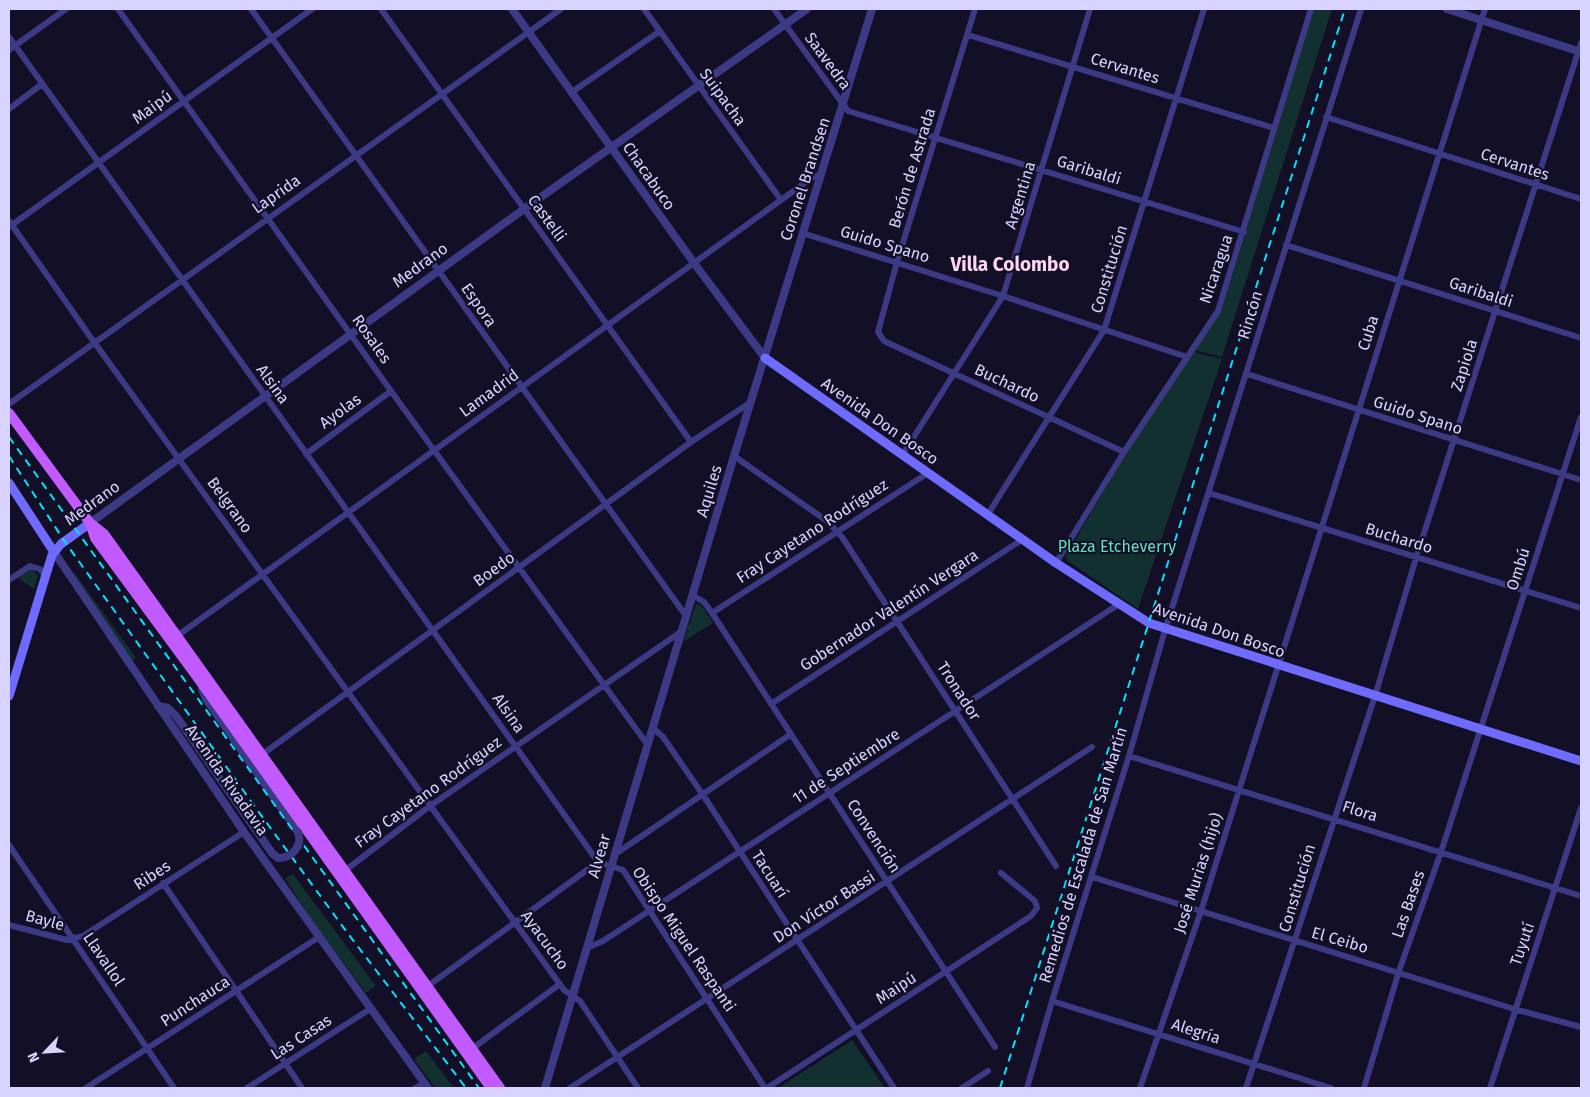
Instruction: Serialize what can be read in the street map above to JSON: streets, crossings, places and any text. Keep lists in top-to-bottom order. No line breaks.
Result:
{"streets":{"main road":["Medrano","Avenida Don Bosco","Avenida Rivadavia"],"street":["Saavedra","Cervantes","Suipacha","Maipú","Berón de Astrada","Garibaldi","Chacabuco","Coronel Brandsen","Laprida","Argentina","Castelli","Guido Spano","Constitución","Nicaragua","Espora","Rincón","Cuba","Rosales","Zapiola","Buchardo","Alsina","Lamadrid","Ayolas","Aquiles","Belgrano","Fray Cayetano Rodríguez","Boedo","Ombú","Gobernador Valentín Vergara","Tronador","11 de Septiembre","Flora","Convención","Remedios de Escalada de San Martín","Alvear","José Murias (hijo)","Tacuarí","Ribes","Las Bases","Don Víctor Bassi","Bayle","Obispo Miguel Raspanti","Ayacucho","El Ceibo","Tuyutí","Llavallol","Punchauca","Alegría","Las Casas"]},"crossings":[["Saavedra","Garibaldi"],["Saavedra","Coronel Brandsen"],["Saavedra","Medrano"],["Cervantes","Berón de Astrada"],["Cervantes","Argentina"],["Cervantes","Constitución"],["Cervantes","Nicaragua"],["Cervantes","Rincón"],["Cervantes","Cuba"],["Cervantes","Zapiola"],["Suipacha","Medrano"],["Suipacha","Lamadrid"],["Maipú","Espora"],["Maipú","Rosales"],["Maipú","Alsina"],["Maipú","Belgrano"],["Maipú","Convención"],["Maipú","Tacuarí"],["Maipú","Obispo Miguel Raspanti"],["Berón de Astrada","Garibaldi"],["Berón de Astrada","Guido Spano"],["Berón de Astrada","Buchardo"],["Garibaldi","Coronel Brandsen"],["Garibaldi","Argentina"],["Garibaldi","Constitución"],["Garibaldi","Nicaragua"],["Garibaldi","Rincón"],["Garibaldi","Cuba"],["Garibaldi","Zapiola"],["Chacabuco","Coronel Brandsen"],["Chacabuco","Laprida"],["Chacabuco","Medrano"],["Chacabuco","Lamadrid"],["Chacabuco","Avenida Don Bosco"],["Chacabuco","Aquiles"],["Coronel Brandsen","Guido Spano"],["Coronel Brandsen","Lamadrid"],["Coronel Brandsen","Avenida Don Bosco"],["Coronel Brandsen","Aquiles"],["Laprida","Castelli"],["Laprida","Espora"],["Laprida","Rosales"],["Laprida","Alsina"],["Laprida","Belgrano"],["Argentina","Guido Spano"],["Argentina","Buchardo"],["Argentina","Avenida Don Bosco"],["Castelli","Medrano"],["Castelli","Lamadrid"],["Castelli","Boedo"],["Guido Spano","Constitución"],["Guido Spano","Nicaragua"],["Guido Spano","Rincón"],["Guido Spano","Cuba"],["Guido Spano","Zapiola"],["Guido Spano","Ombú"],["Medrano","Espora"],["Medrano","Rosales"],["Medrano","Alsina"],["Medrano","Belgrano"],["Medrano","Avenida Rivadavia"],["Constitución","Zapiola"],["Constitución","Buchardo"],["Constitución","Avenida Don Bosco"],["Constitución","Flora"],["Constitución","El Ceibo"],["Constitución","Alegría"],["Nicaragua","Buchardo"],["Nicaragua","Avenida Don Bosco"],["Espora","Lamadrid"],["Espora","Aquiles"],["Espora","Boedo"],["Rincón","Buchardo"],["Rincón","Avenida Don Bosco"],["Rincón","Remedios de Escalada de San Martín"],["Cuba","Buchardo"],["Cuba","Avenida Don Bosco"],["Cuba","José Murias (hijo)"],["Rosales","Lamadrid"],["Rosales","Ayolas"],["Rosales","Fray Cayetano Rodríguez"],["Rosales","Boedo"],["Zapiola","Buchardo"],["Zapiola","Avenida Don Bosco"],["Buchardo","Ombú"],["Alsina","Lamadrid"],["Alsina","Ayolas"],["Alsina","Fray Cayetano Rodríguez"],["Alsina","Boedo"],["Lamadrid","Belgrano"],["Avenida Don Bosco","Aquiles"],["Avenida Don Bosco","Fray Cayetano Rodríguez"],["Avenida Don Bosco","Ombú"],["Avenida Don Bosco","Gobernador Valentín Vergara"],["Avenida Don Bosco","11 de Septiembre"],["Avenida Don Bosco","Remedios de Escalada de San Martín"],["Avenida Don Bosco","José Murias (hijo)"],["Avenida Don Bosco","Las Bases"],["Aquiles","Fray Cayetano Rodríguez"],["Aquiles","Boedo"],["Aquiles","Convención"],["Aquiles","Alvear"],["Belgrano","Fray Cayetano Rodríguez"],["Belgrano","Boedo"],["Belgrano","Ayacucho"],["Fray Cayetano Rodríguez","Tronador"],["Fray Cayetano Rodríguez","Convención"],["Fray Cayetano Rodríguez","Alvear"],["Fray Cayetano Rodríguez","Ayacucho"],["Ombú","Las Bases"],["Gobernador Valentín Vergara","Tronador"],["Gobernador Valentín Vergara","Convención"],["Tronador","11 de Septiembre"],["Tronador","Don Víctor Bassi"],["11 de Septiembre","Convención"],["11 de Septiembre","Alvear"],["11 de Septiembre","Tacuarí"],["11 de Septiembre","Obispo Miguel Raspanti"],["Avenida Rivadavia","Ribes"],["Avenida Rivadavia","Punchauca"],["Avenida Rivadavia","Las Casas"],["Flora","Remedios de Escalada de San Martín"],["Flora","José Murias (hijo)"],["Flora","Las Bases"],["Flora","Tuyutí"],["Convención","Don Víctor Bassi"],["Remedios de Escalada de San Martín","El Ceibo"],["Remedios de Escalada de San Martín","Alegría"],["Alvear","Tacuarí"],["Alvear","Obispo Miguel Raspanti"],["Alvear","Ayacucho"],["José Murias (hijo)","El Ceibo"],["José Murias (hijo)","Alegría"],["Tacuarí","Don Víctor Bassi"],["Ribes","Bayle"],["Ribes","Llavallol"],["Las Bases","El Ceibo"],["Don Víctor Bassi","Obispo Miguel Raspanti"],["Don Víctor Bassi","Ayacucho"],["Bayle","Llavallol"],["El Ceibo","Tuyutí"],["Llavallol","Punchauca"]],"districts":["Villa Colombo"],"parks":["Plaza Etcheverry"],"north":"bottom left"}
